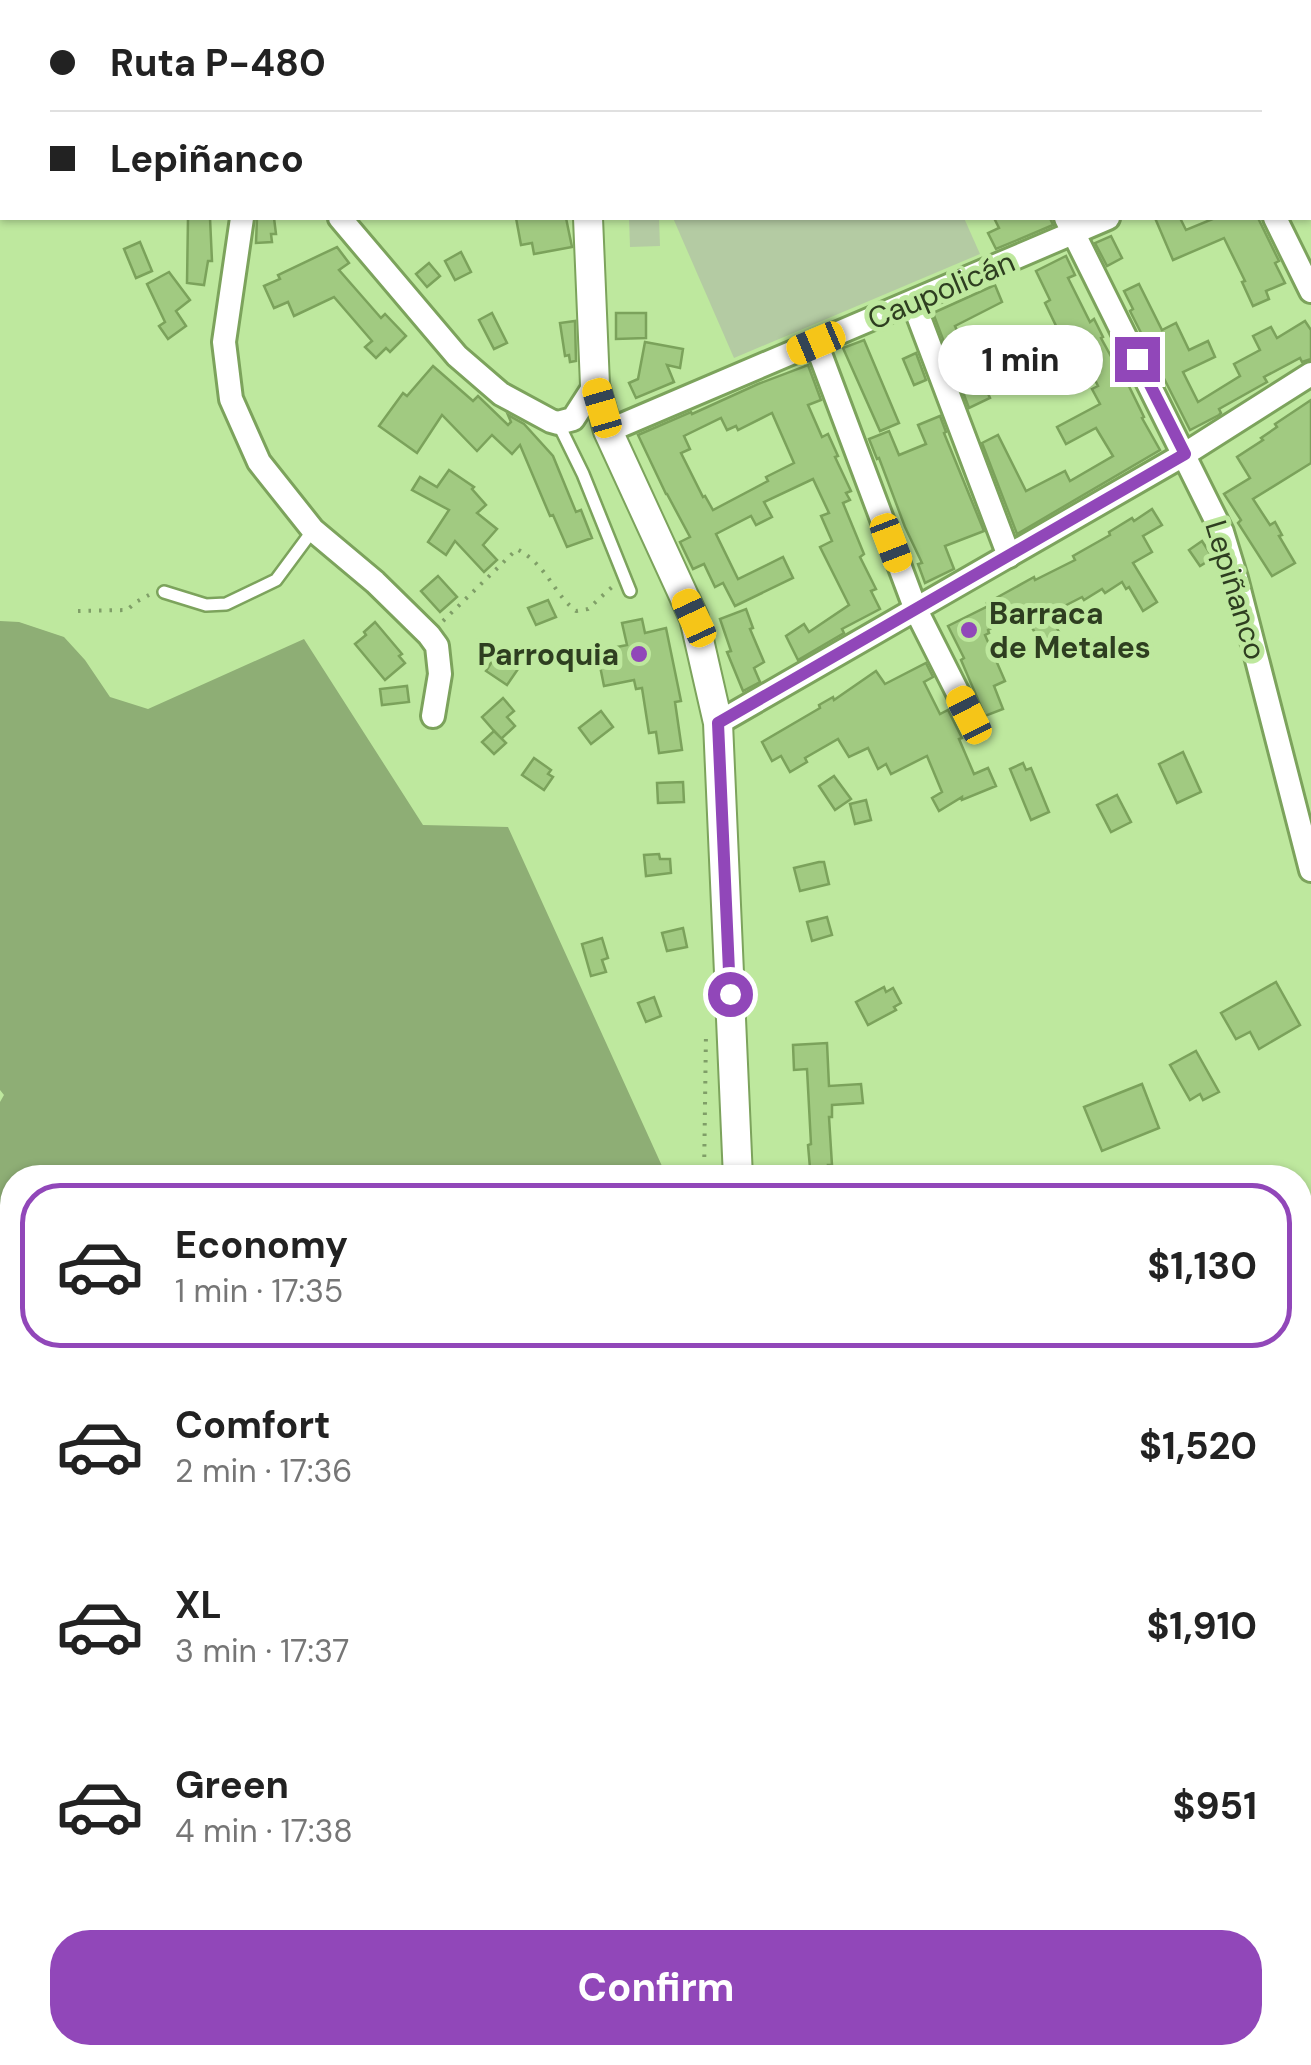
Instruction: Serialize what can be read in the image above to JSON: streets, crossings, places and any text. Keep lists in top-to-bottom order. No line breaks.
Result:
{"streets":{"street":["Caupolicán","Lepiñanco"]},"crossings":[["Caupolicán","Lepiñanco"]],"places":["Barraca de Metales","Parroquia"],"page":{"banner":["Ruta P-480","Lepiñanco"],"bubble":"1 min","list":[{"name":"Economy","note":"1 min · 17:35","value":"$1,130"},{"name":"Comfort","note":"2 min · 17:36","value":"$1,520"},{"name":"XL","note":"3 min · 17:37","value":"$1,910"},{"name":"Green","note":"4 min · 17:38","value":"$951"}],"buttons":"Confirm"}}
